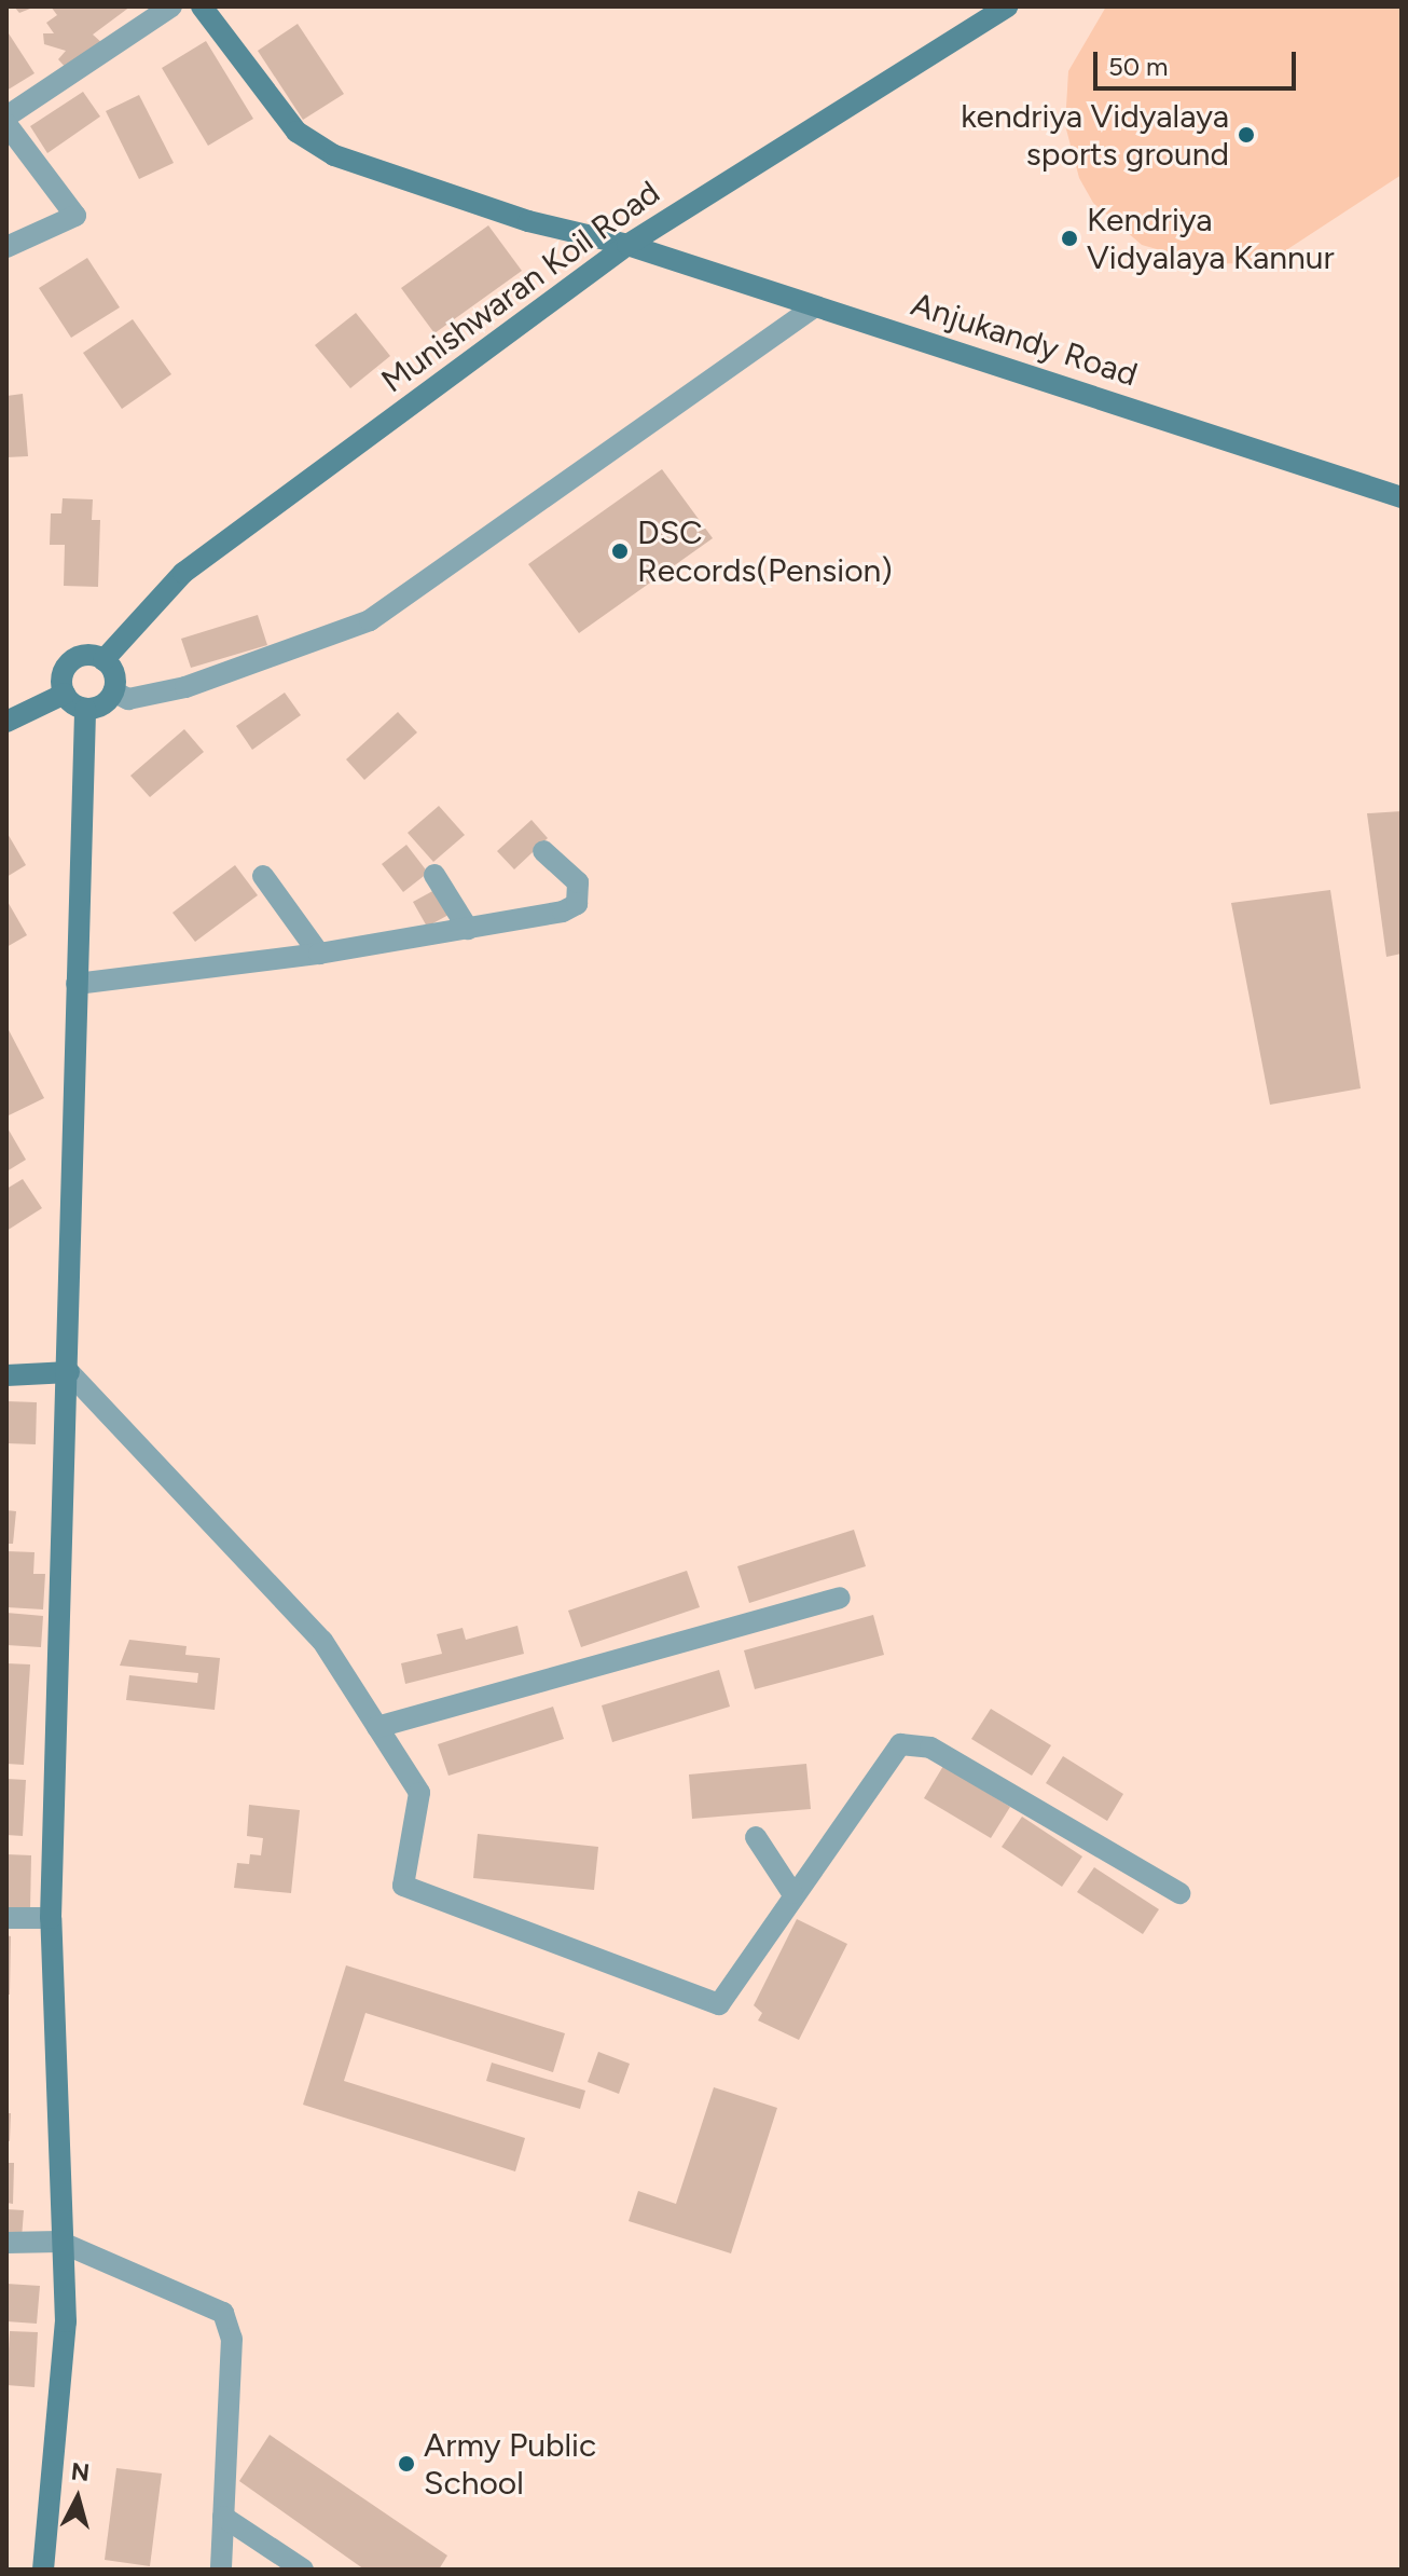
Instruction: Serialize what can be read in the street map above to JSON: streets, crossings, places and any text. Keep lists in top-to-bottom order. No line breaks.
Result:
{"streets":{"street":["Munishwaran Koil Road","Anjukandy Road"]},"crossings":[["Munishwaran Koil Road","Anjukandy Road"]],"places":["kendriya Vidyalaya sports ground","Kendriya Vidyalaya Kannur","DSC Records(Pension)","Army Public School"],"scale_bar":"50 m","north":"top"}
